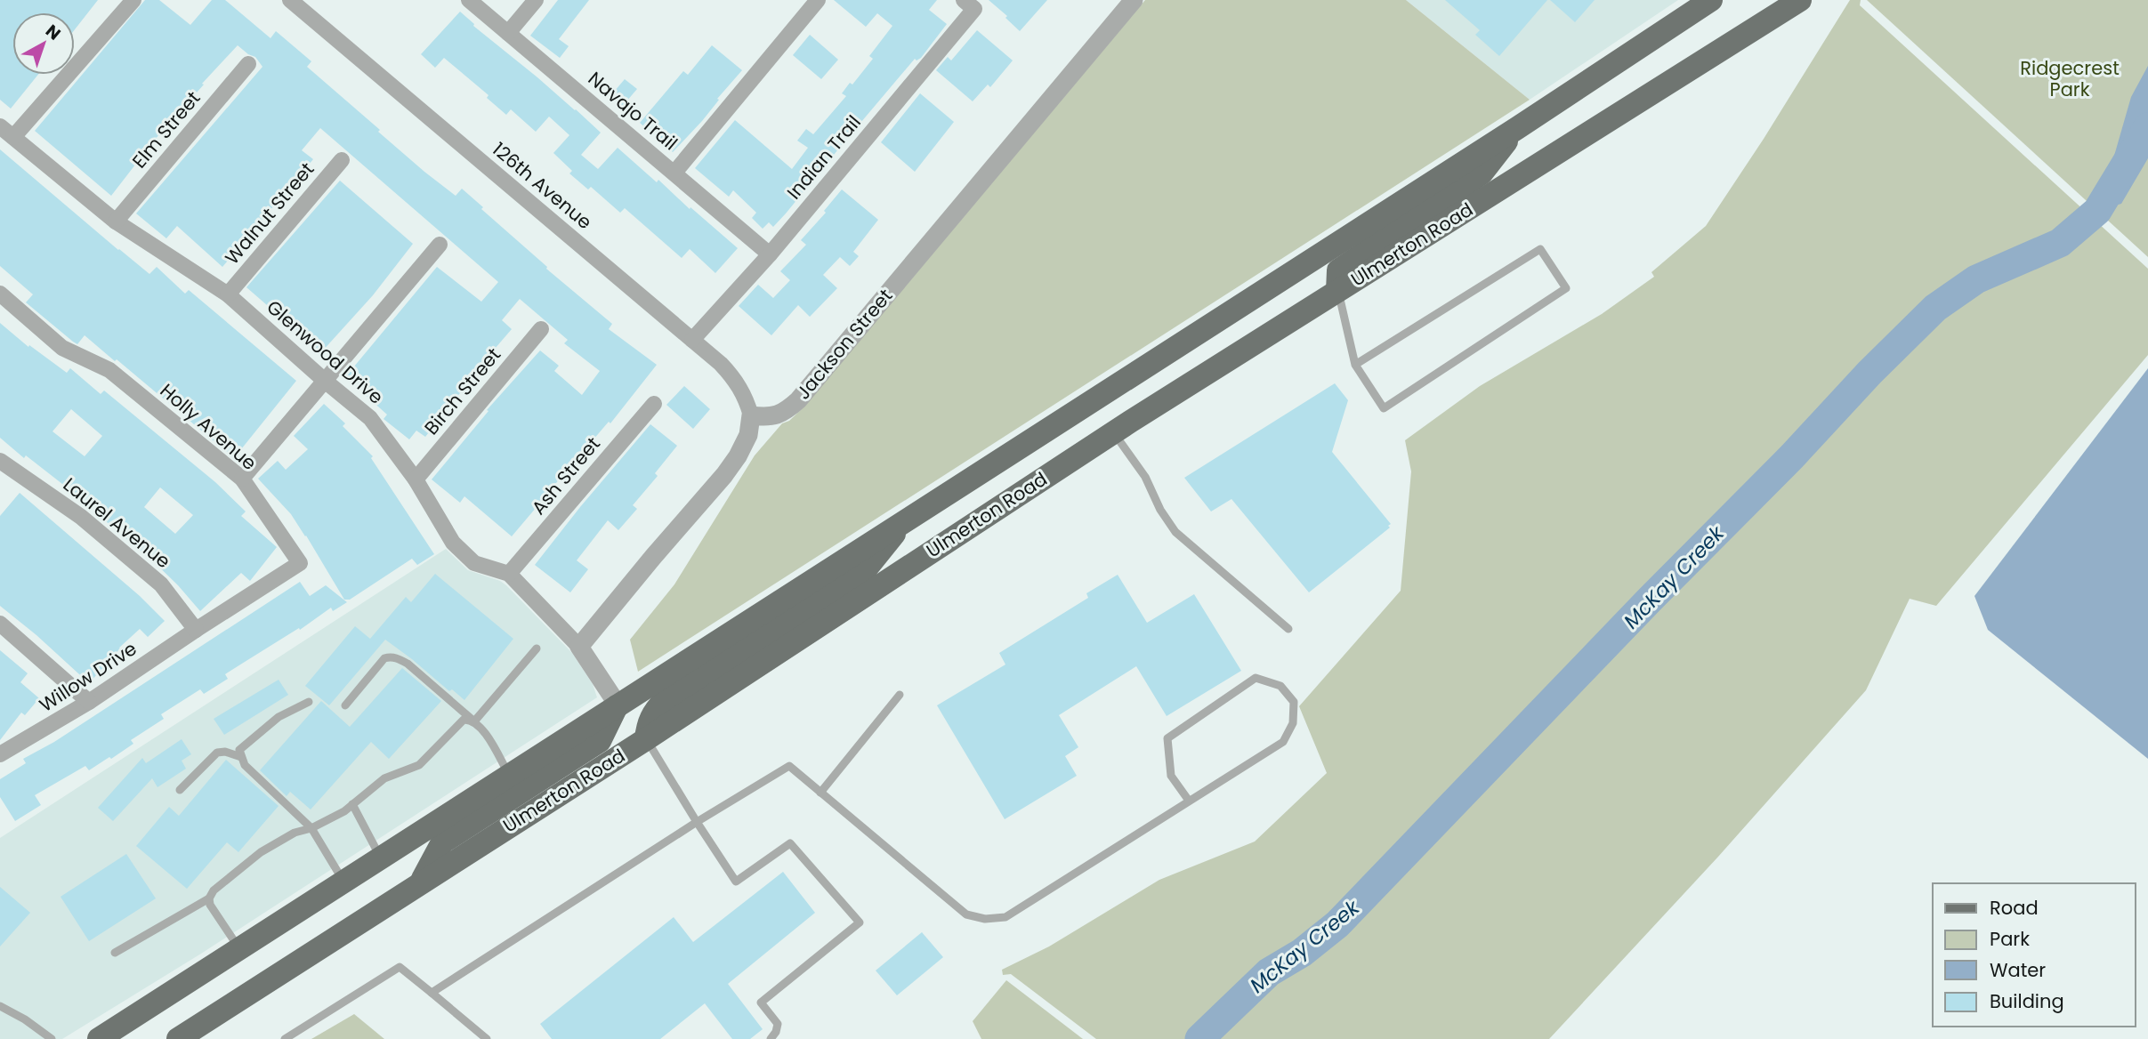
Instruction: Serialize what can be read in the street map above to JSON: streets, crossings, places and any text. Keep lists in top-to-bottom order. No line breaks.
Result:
{"streets":{"main road":["Ulmerton Road"],"street":["Navajo Trail","Elm Street","Indian Trail","126th Avenue","Walnut Street","Jackson Street","Glenwood Drive","Birch Street","Holly Avenue","Ash Street","Laurel Avenue","Willow Drive"]},"crossings":[["Navajo Trail","Indian Trail"],["Elm Street","Glenwood Drive"],["Indian Trail","126th Avenue"],["126th Avenue","Jackson Street"],["Walnut Street","Glenwood Drive"],["Glenwood Drive","Birch Street"],["Glenwood Drive","Ash Street"],["Holly Avenue","Laurel Avenue"],["Holly Avenue","Willow Drive"],["Laurel Avenue","Willow Drive"]],"water":["McKay Creek"],"parks":["Ridgecrest Park"],"legend":["Road","Park","Water","Building"],"north":"top right"}
